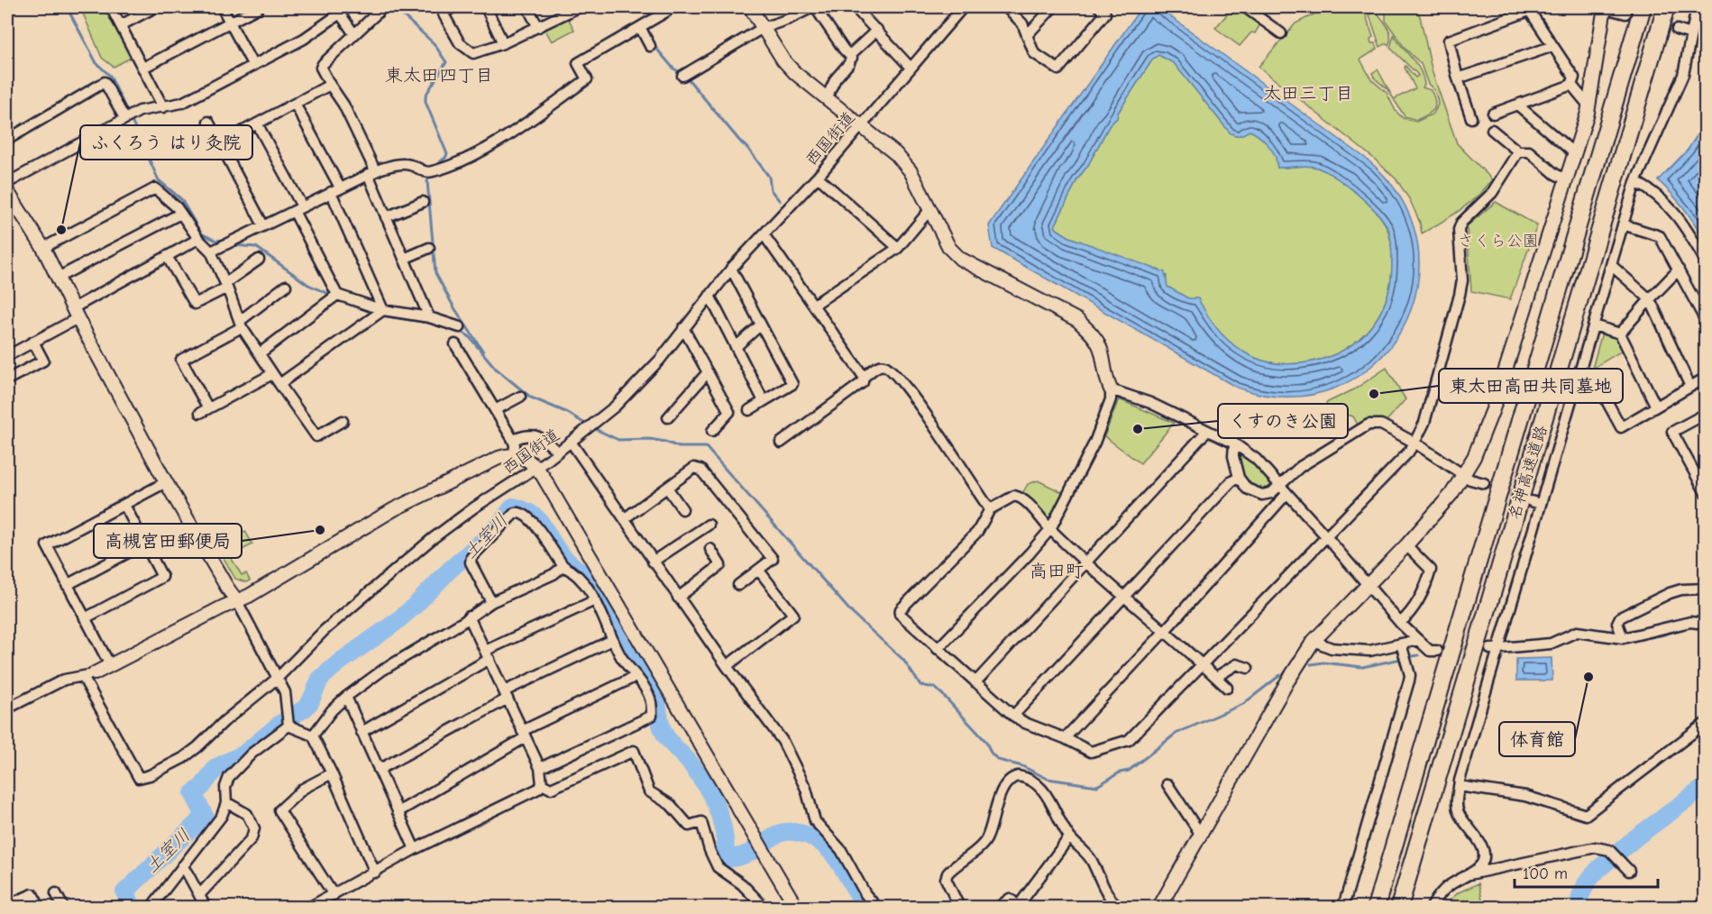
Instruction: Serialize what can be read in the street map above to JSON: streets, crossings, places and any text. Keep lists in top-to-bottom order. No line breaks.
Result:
{"streets":{"highway":["名神高速道路"],"street":["西国街道"]},"districts":["東太田四丁目","太田三丁目","高田町"],"water":["土室川"],"parks":["さくら公園"],"places":["ふくろう はり灸院","東太田高田共同墓地","くすのき公園","高槻宮田郵便局","体育館"],"scale_bar":"100 m"}
